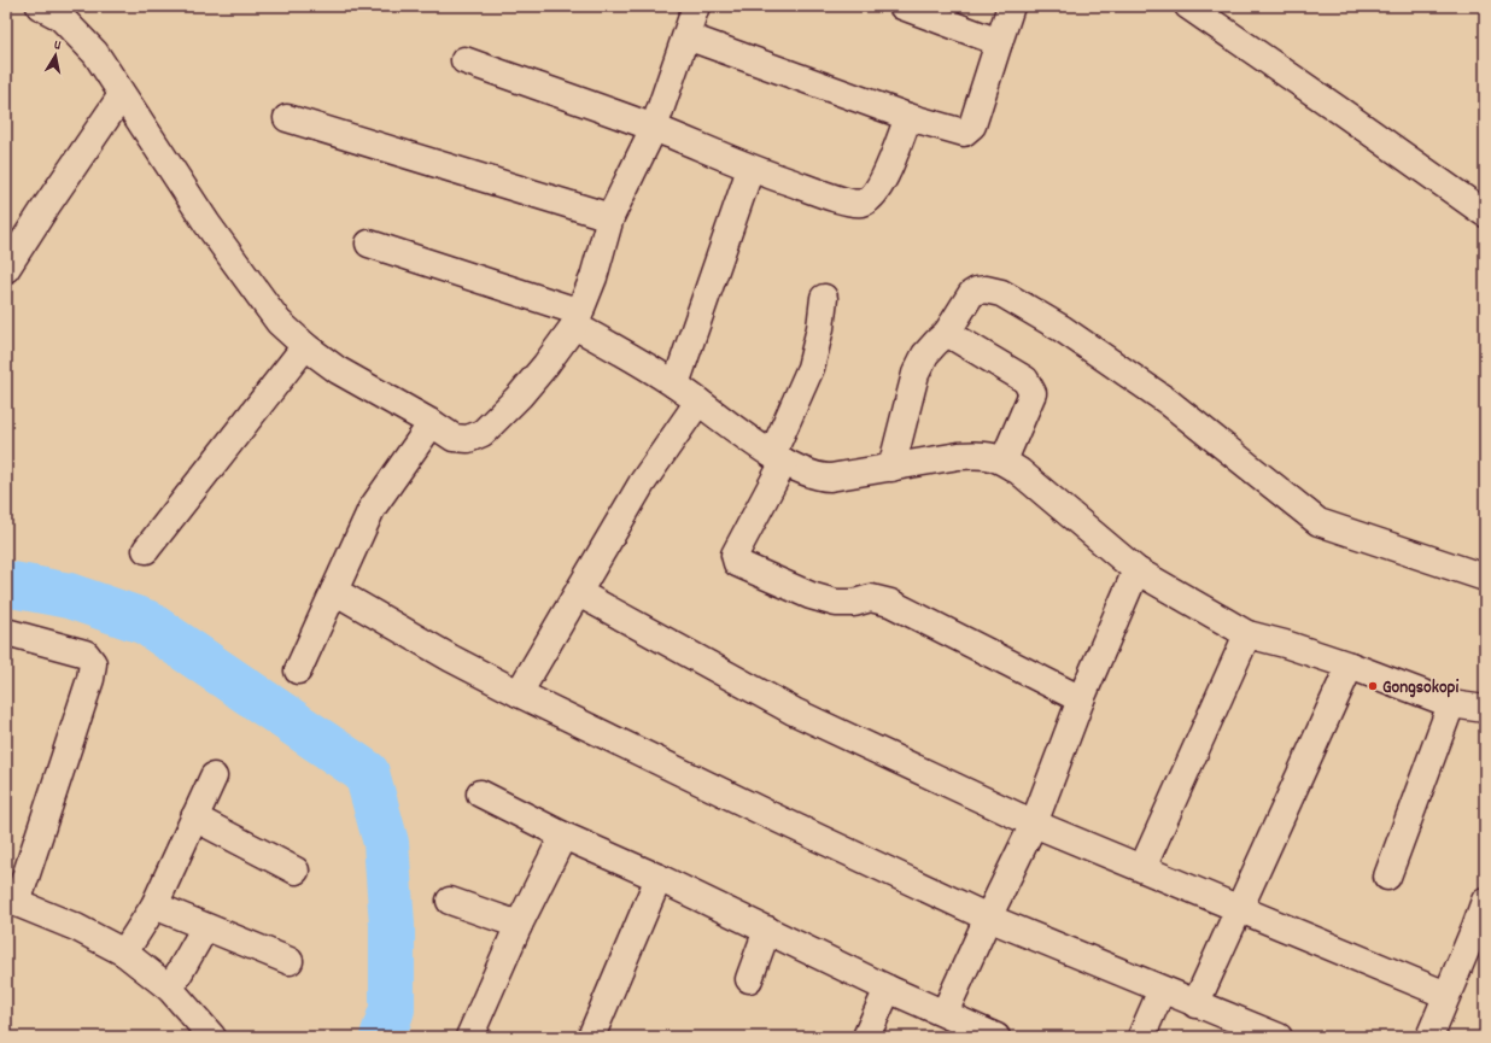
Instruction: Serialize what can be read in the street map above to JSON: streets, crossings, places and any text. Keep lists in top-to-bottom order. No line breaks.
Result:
{"places":["Gongsokopi"],"north":"top"}
